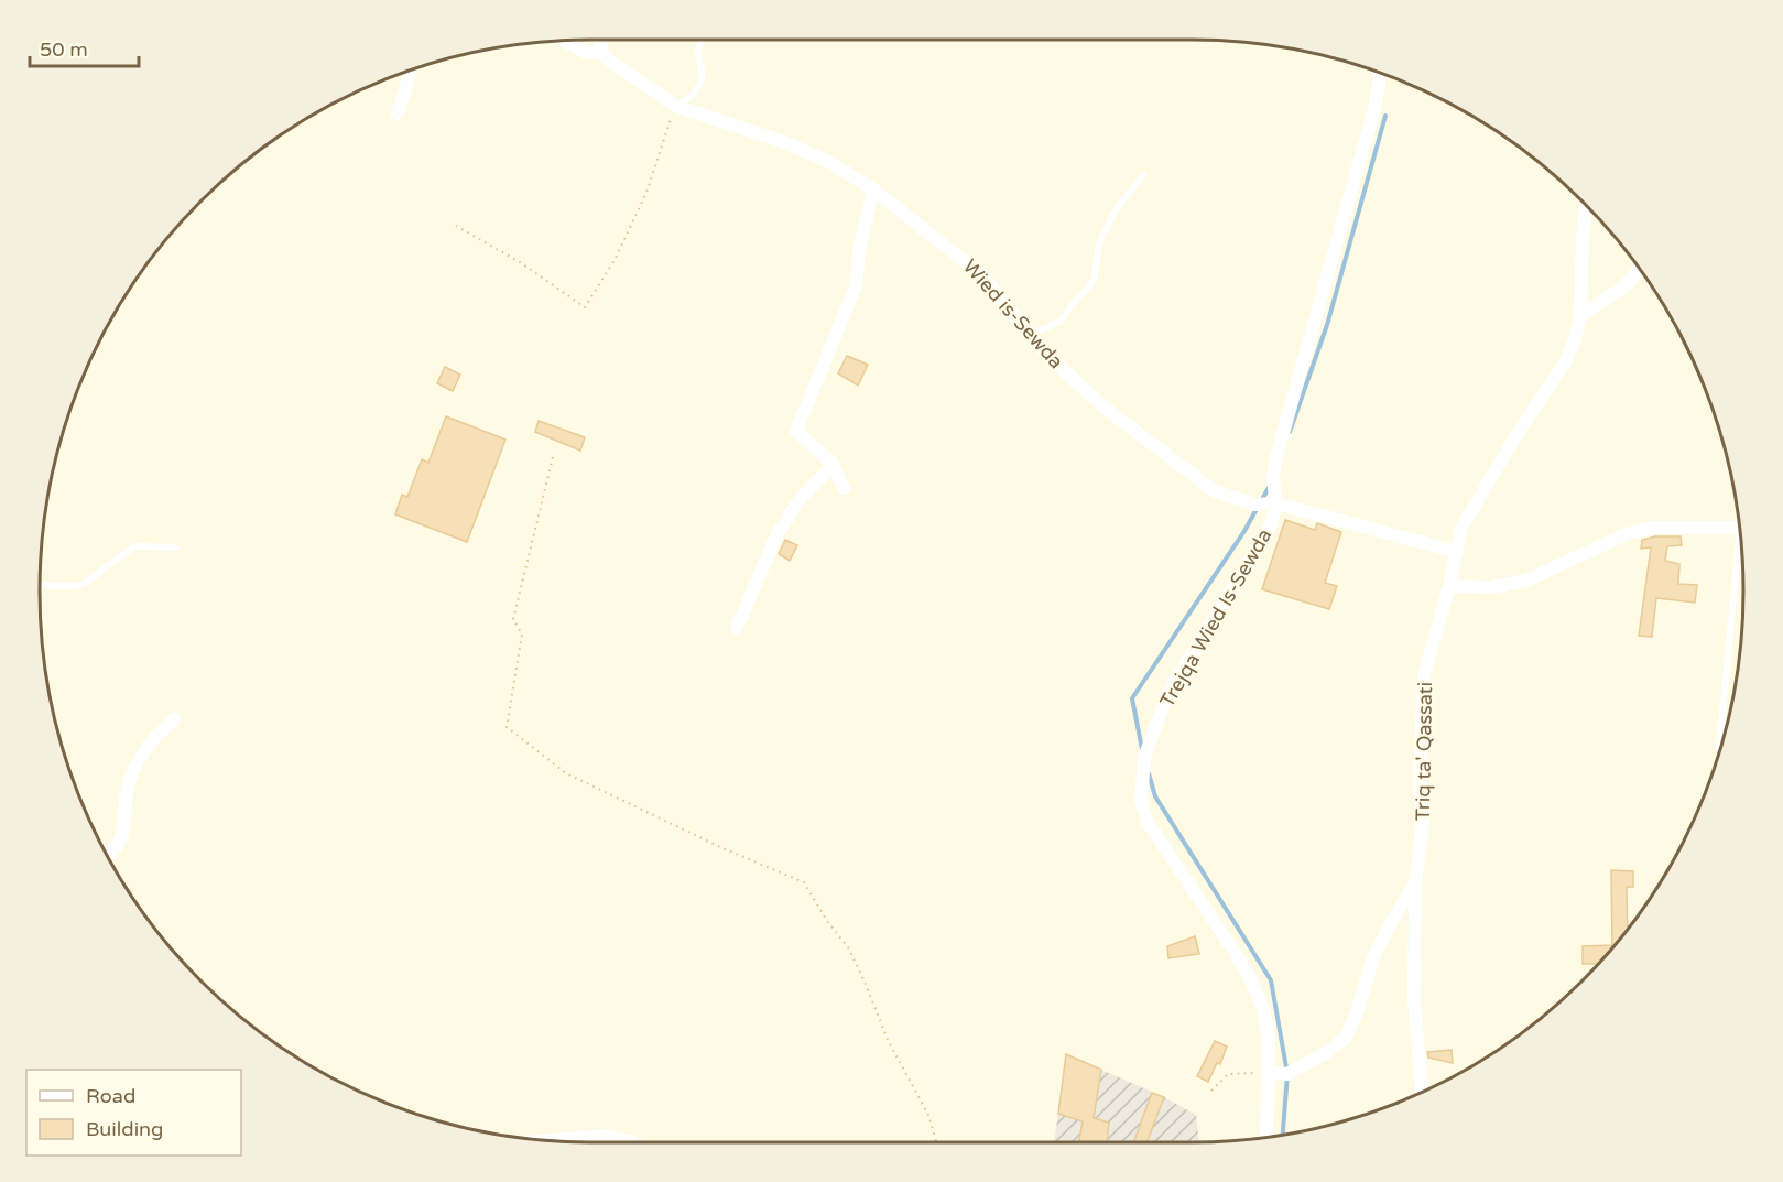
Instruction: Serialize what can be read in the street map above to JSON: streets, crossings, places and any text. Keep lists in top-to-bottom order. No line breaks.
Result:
{"streets":{"street":["Wied is-Sewda","Trejqa Wied Is-Sewda","Triq ta' Qassati"]},"crossings":[["Wied is-Sewda","Trejqa Wied Is-Sewda"],["Wied is-Sewda","Triq ta' Qassati"]],"legend":["Road","Building"],"scale_bar":"50 m"}
